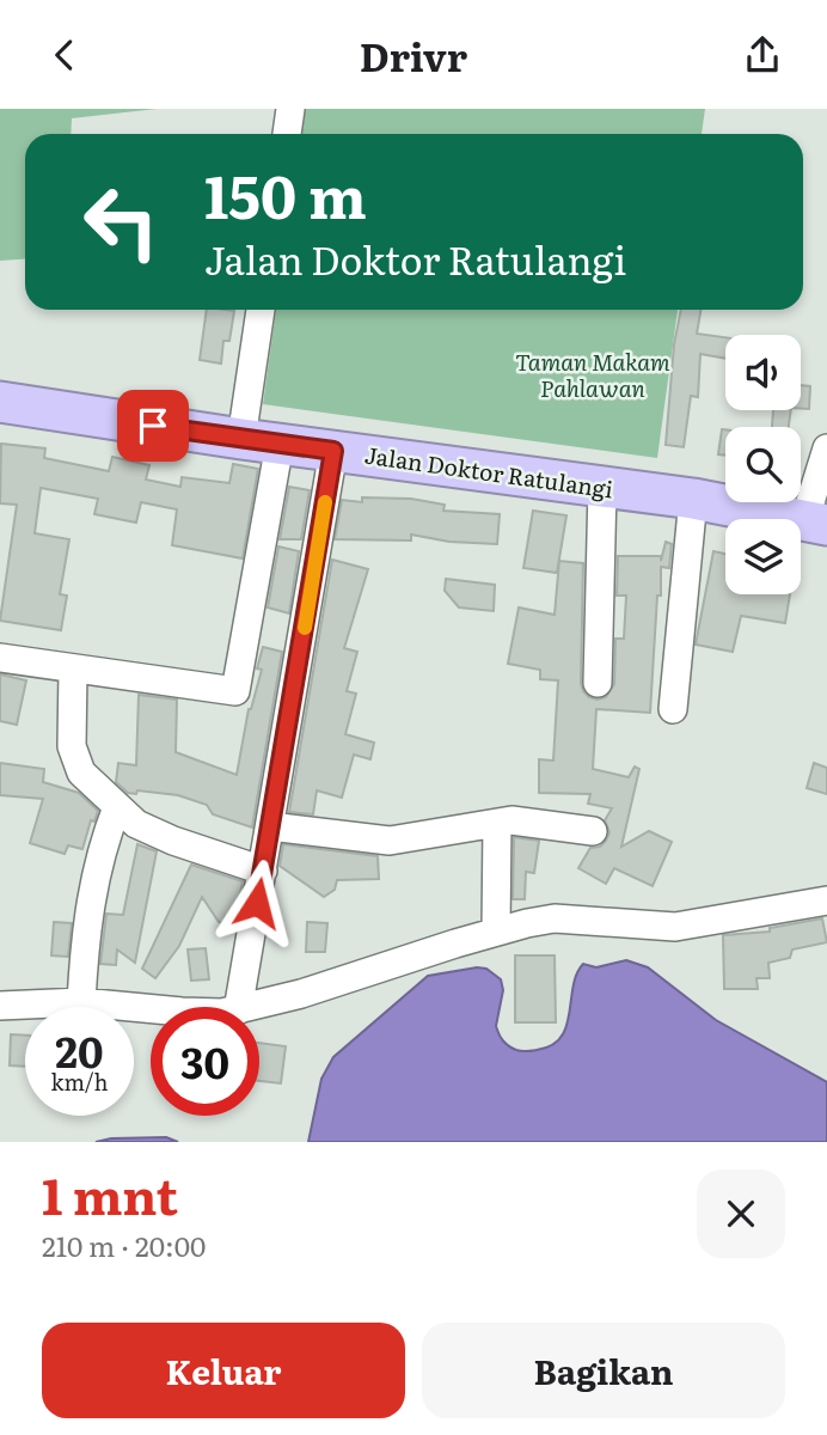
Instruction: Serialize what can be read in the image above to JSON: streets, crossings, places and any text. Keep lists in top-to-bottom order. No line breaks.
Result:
{"streets":{"highway":["Jalan Doktor Ratulangi"]},"parks":["Taman Makam Pahlawan"],"page":{"header":"Drivr","turn":["150 m","Jalan Doktor Ratulangi"],"speed":"20 km/h","limit":"30","heading":["1 mnt","210 m · 20:00"],"buttons":["Keluar","Bagikan"]}}
